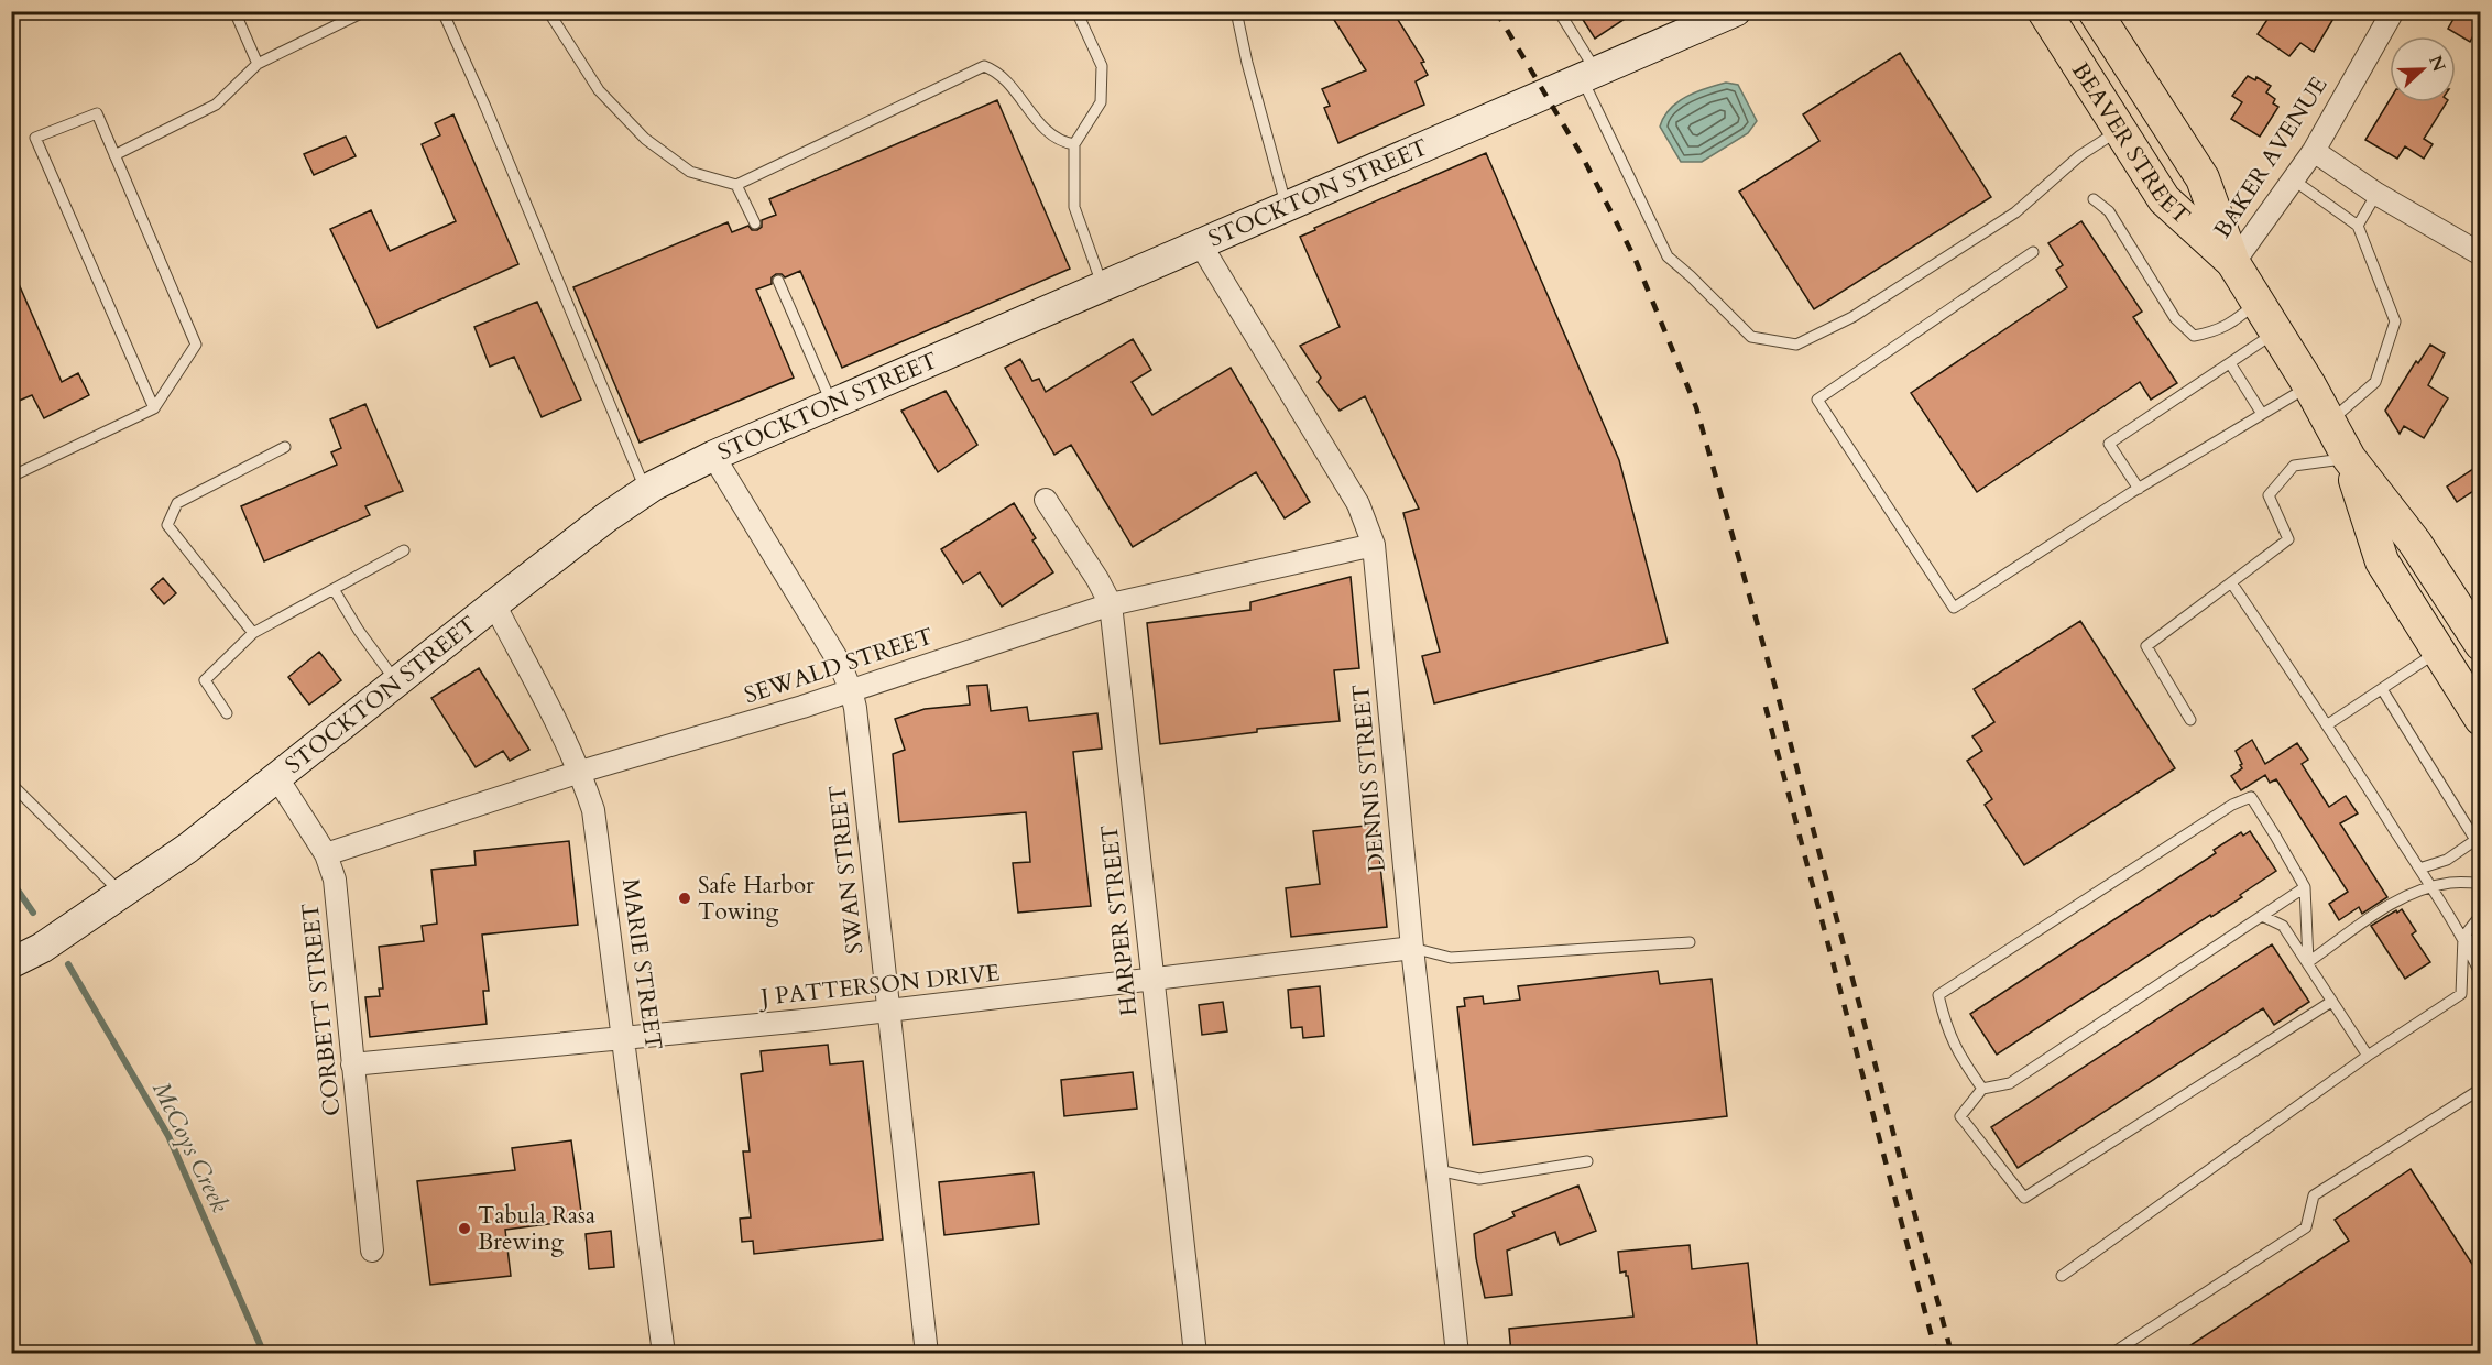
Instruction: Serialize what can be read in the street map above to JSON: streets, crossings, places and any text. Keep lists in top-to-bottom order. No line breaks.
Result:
{"streets":{"main road":["BEAVER STREET","STOCKTON STREET"],"street":["BAKER AVENUE","SEWALD STREET","DENNIS STREET","SWAN STREET","HARPER STREET","MARIE STREET","J PATTERSON DRIVE","CORBETT STREET"]},"crossings":[["BEAVER STREET","BAKER AVENUE"],["STOCKTON STREET","DENNIS STREET"],["STOCKTON STREET","SWAN STREET"],["STOCKTON STREET","MARIE STREET"],["STOCKTON STREET","CORBETT STREET"],["SEWALD STREET","DENNIS STREET"],["SEWALD STREET","SWAN STREET"],["SEWALD STREET","HARPER STREET"],["SEWALD STREET","MARIE STREET"],["SEWALD STREET","CORBETT STREET"],["DENNIS STREET","J PATTERSON DRIVE"],["SWAN STREET","J PATTERSON DRIVE"],["HARPER STREET","J PATTERSON DRIVE"],["MARIE STREET","J PATTERSON DRIVE"],["J PATTERSON DRIVE","CORBETT STREET"]],"water":["McCoys Creek"],"places":["Safe Harbor Towing","Tabula Rasa Brewing"],"north":"right"}
